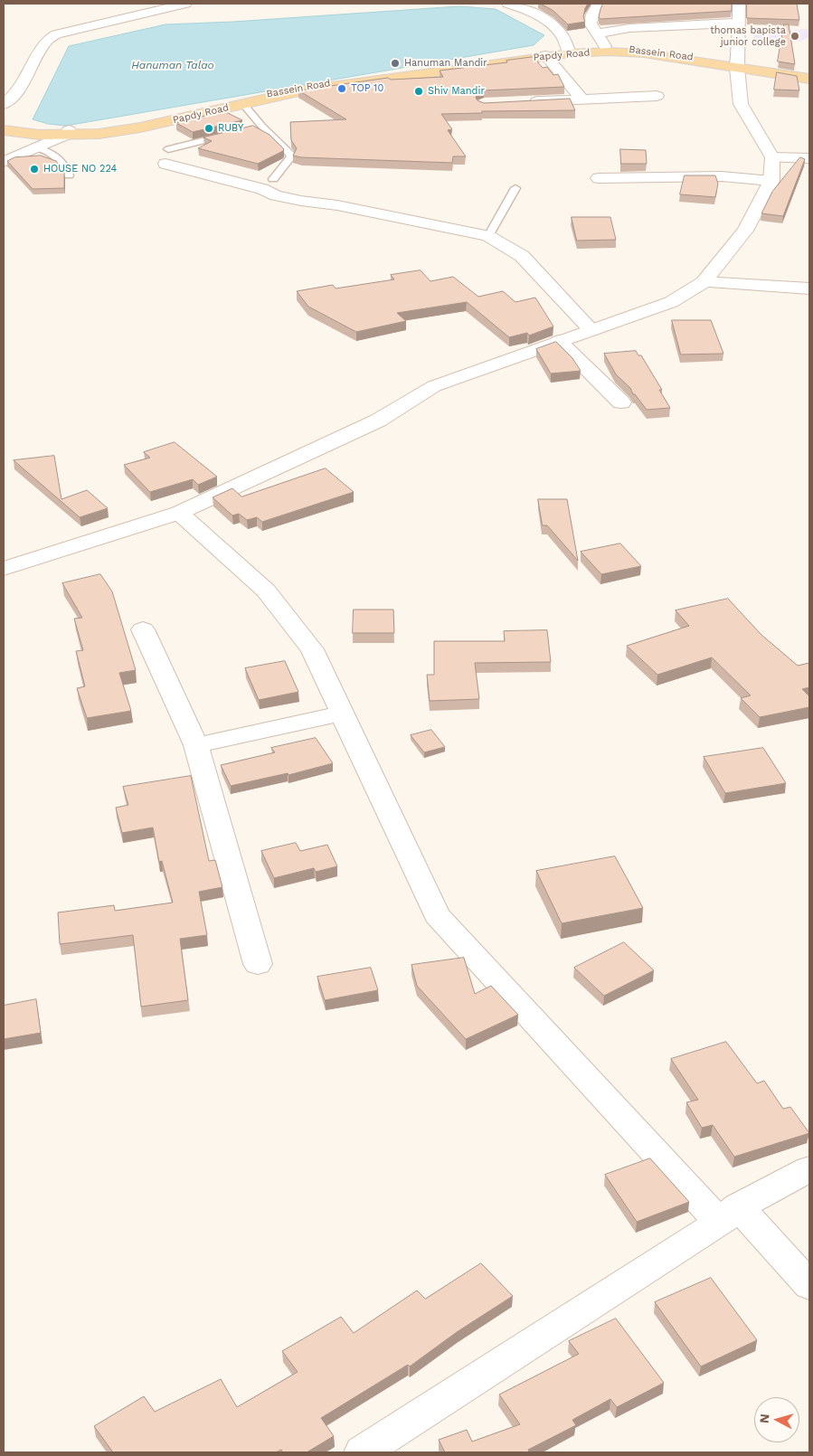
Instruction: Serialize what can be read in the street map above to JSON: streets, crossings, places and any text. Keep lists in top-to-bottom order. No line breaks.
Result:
{"streets":{"main road":["Bassein Road","Papdy Road"]},"crossings":[["Bassein Road","Papdy Road"]],"water":["Hanuman Talao"],"places":["thomas bapista junior college","Hanuman Mandir","TOP 10","Shiv Mandir","RUBY","HOUSE NO 224"],"north":"left"}
